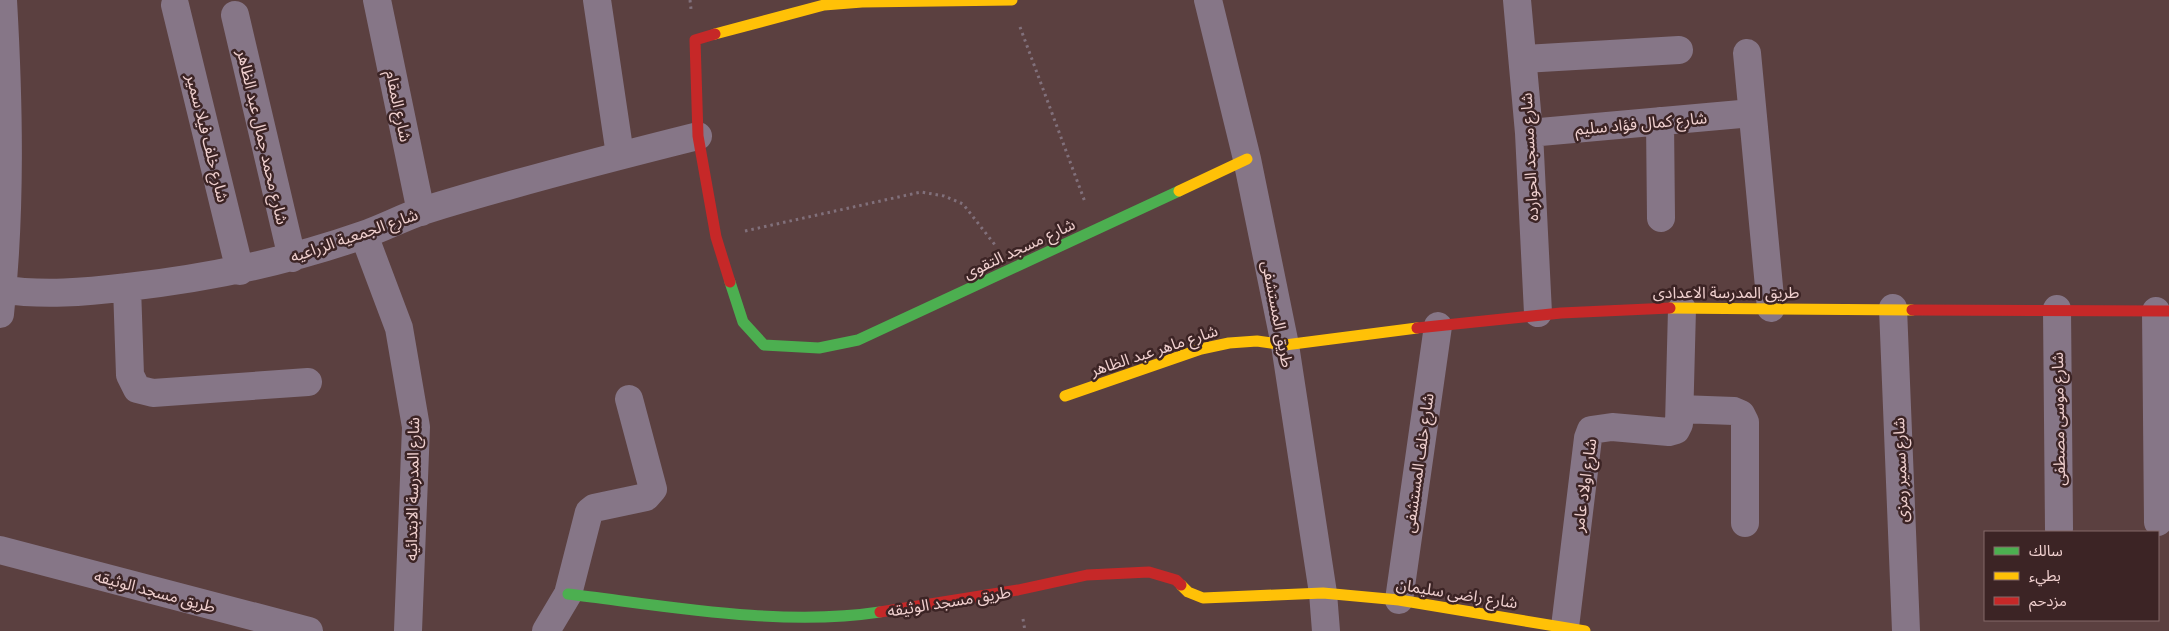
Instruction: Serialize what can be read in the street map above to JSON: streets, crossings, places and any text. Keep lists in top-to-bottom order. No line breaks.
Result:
{"streets":{"street":["شارع المقام","شارع كمال فؤاد سليم","شارع محمد جمال عبد الظاهر","شارع خلف فيلا سمير","شارع مسجد الحوارده","شارع الجمعية الزراعيه","شارع مسجد التقوى","طريق المدرسة الاعدادى","طريق المستشفى","شارع ماهر عبد الظاهر","شارع موسى مصطفى","شارع خلف المستشفى","شارع سمير رمزى","شارع اولاد عامر","شارع المدرسة الابتدائيه","طريق مسجد الوثيقه","شارع راضى سليمان"]},"crossings":[["شارع المقام","شارع الجمعية الزراعيه"],["شارع كمال فؤاد سليم","شارع مسجد الحوارده"],["شارع محمد جمال عبد الظاهر","شارع الجمعية الزراعيه"],["شارع خلف فيلا سمير","شارع الجمعية الزراعيه"],["شارع مسجد الحوارده","طريق المدرسة الاعدادى"],["شارع الجمعية الزراعيه","شارع مسجد التقوى"],["شارع الجمعية الزراعيه","شارع المدرسة الابتدائيه"],["شارع مسجد التقوى","طريق المستشفى"],["طريق المدرسة الاعدادى","طريق المستشفى"],["طريق المدرسة الاعدادى","شارع ماهر عبد الظاهر"],["طريق المدرسة الاعدادى","شارع موسى مصطفى"],["طريق المدرسة الاعدادى","شارع خلف المستشفى"],["طريق المدرسة الاعدادى","شارع سمير رمزى"],["طريق المدرسة الاعدادى","شارع اولاد عامر"],["طريق المستشفى","شارع ماهر عبد الظاهر"],["طريق المستشفى","طريق مسجد الوثيقه"],["طريق المستشفى","شارع راضى سليمان"],["شارع خلف المستشفى","شارع راضى سليمان"],["شارع اولاد عامر","شارع راضى سليمان"],["طريق مسجد الوثيقه","شارع راضى سليمان"]],"legend":["سالك","بطيء","مزدحم"]}
